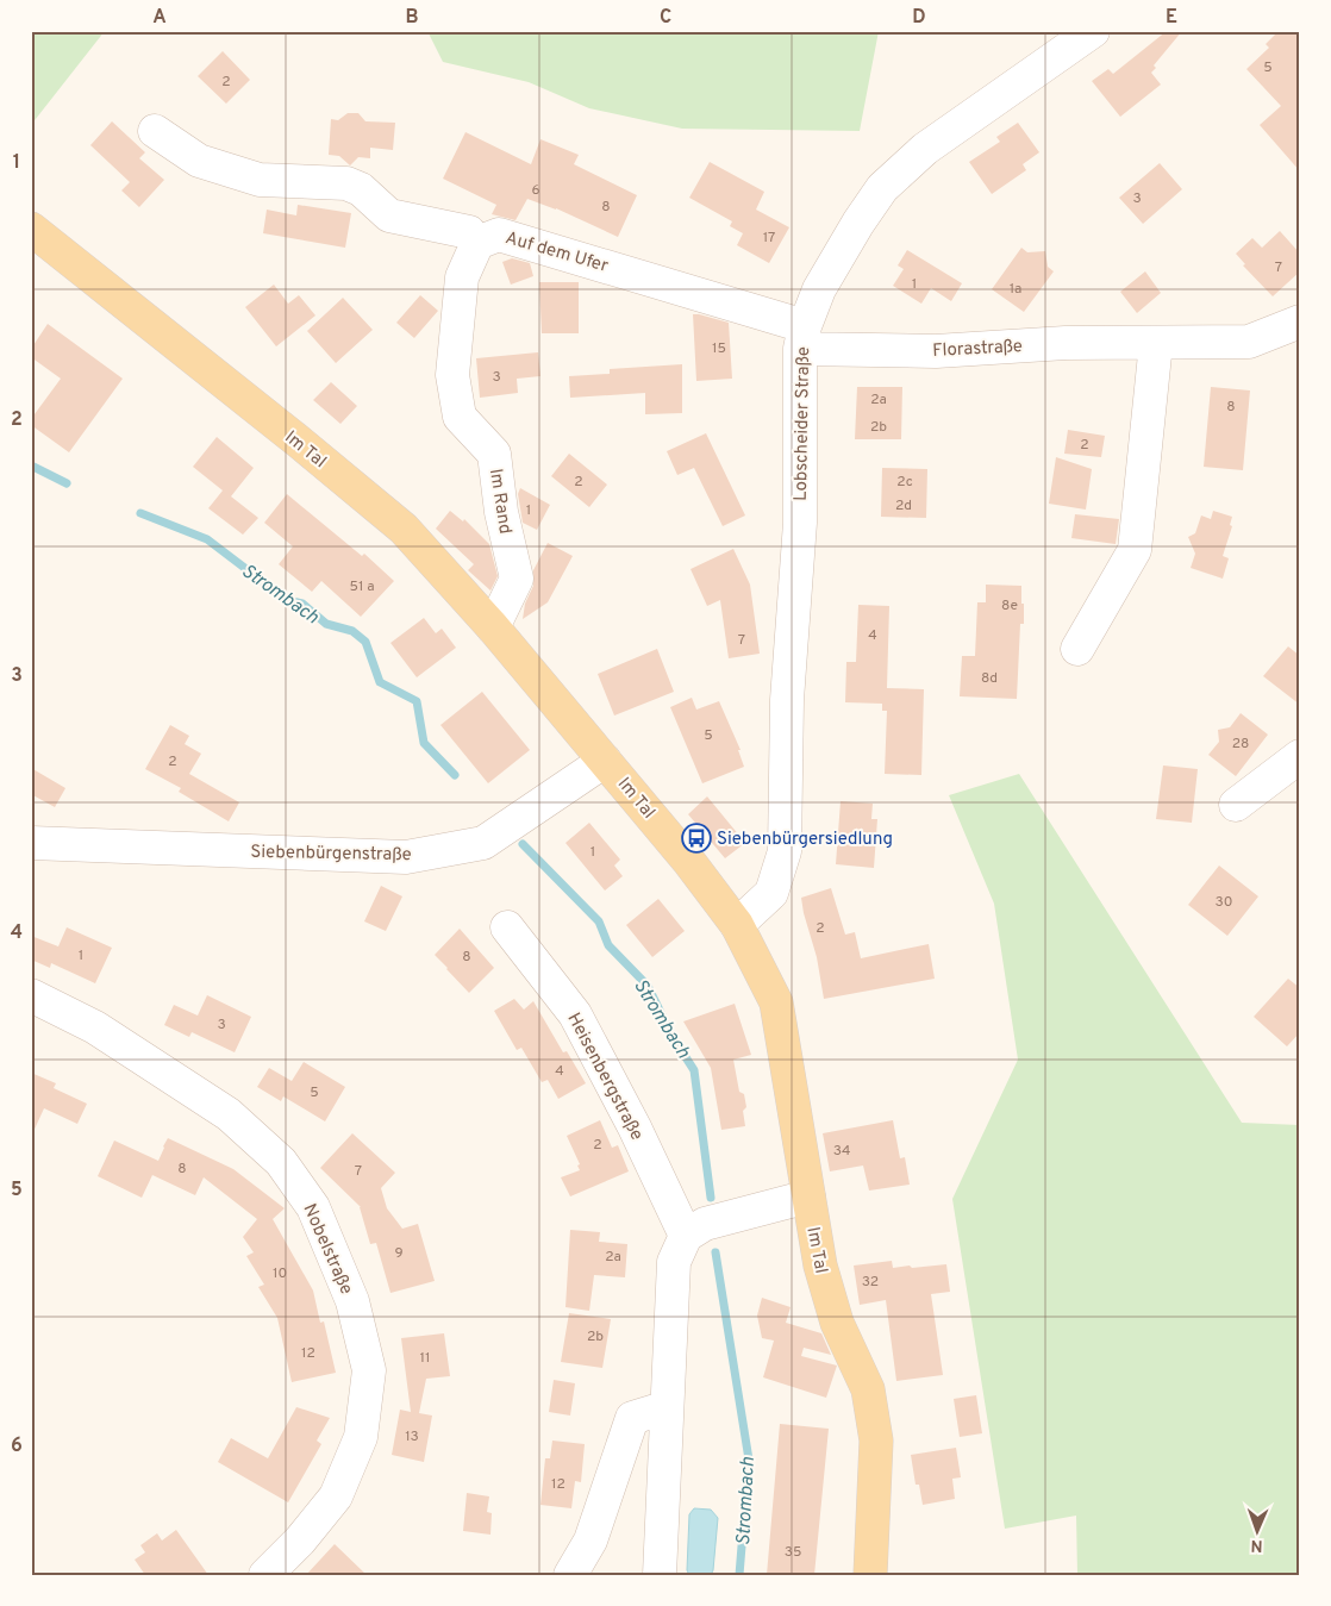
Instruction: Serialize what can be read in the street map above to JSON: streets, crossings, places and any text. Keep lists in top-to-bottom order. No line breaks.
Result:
{"streets":{"main road":["Im Tal"],"street":["Auf dem Ufer","Florastraße","Lobscheider Straße","Im Rand","Siebenbürgenstraße","Heisenbergstraße","Nobelstraße"]},"crossings":[["Auf dem Ufer","Florastraße"],["Auf dem Ufer","Lobscheider Straße"],["Auf dem Ufer","Im Rand"],["Florastraße","Lobscheider Straße"],["Lobscheider Straße","Im Tal"],["Im Tal","Im Rand"],["Im Tal","Siebenbürgenstraße"]],"water":["Strombach"],"places":{"bus stop":["Siebenbürgersiedlung"]},"house_numbers":["5","2","6","3","8","17","7","1","1a","15","3","2a","8","2b","2","2","2c","2d","1","51 a","8e","4","7","8d","5","28","2","1","30","2","1","8","3","4","5","2","34","8","7","9","2a","10","32","2b","12","11","13","12","35"],"north":"bottom","grid":{"columns":["A","B","C","D","E"],"rows":["1","2","3","4","5","6"]}}
